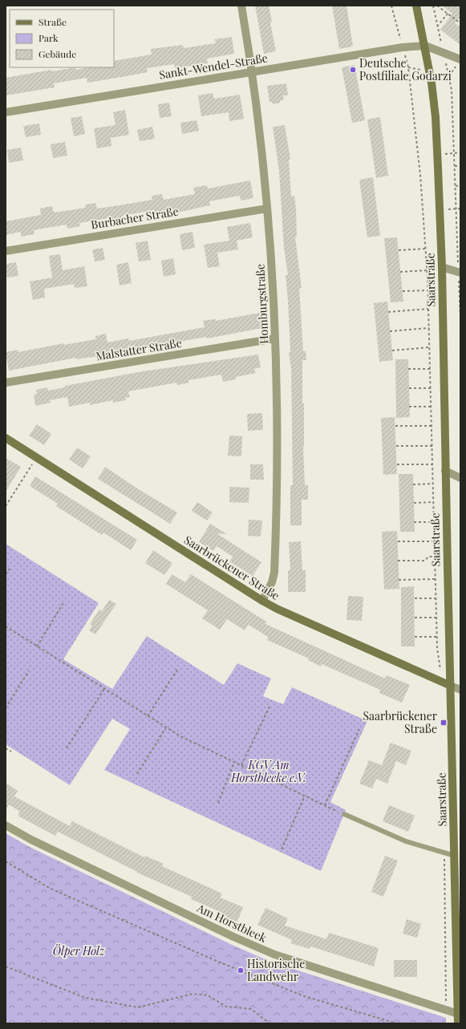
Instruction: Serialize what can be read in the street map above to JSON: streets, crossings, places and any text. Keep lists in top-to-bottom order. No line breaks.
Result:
{"streets":{"street":["Sankt-Wendel-Straße","Burbacher Straße","Saarstraße","Homburgstraße","Malstatter Straße","Saarbrückener Straße","Am Horstbleek"]},"crossings":[["Sankt-Wendel-Straße","Saarstraße"],["Sankt-Wendel-Straße","Homburgstraße"],["Burbacher Straße","Homburgstraße"],["Saarstraße","Saarbrückener Straße"],["Saarstraße","Am Horstbleek"],["Homburgstraße","Malstatter Straße"],["Homburgstraße","Saarbrückener Straße"]],"parks":["KGV Am Horstbleeke e.V.","Ölper Holz"],"places":{"other":["Deutsche Postfiliale Godarzi","Historische Landwehr"],"transit":["Saarbrückener Straße"]},"legend":["Straße","Park","Gebäude"]}
